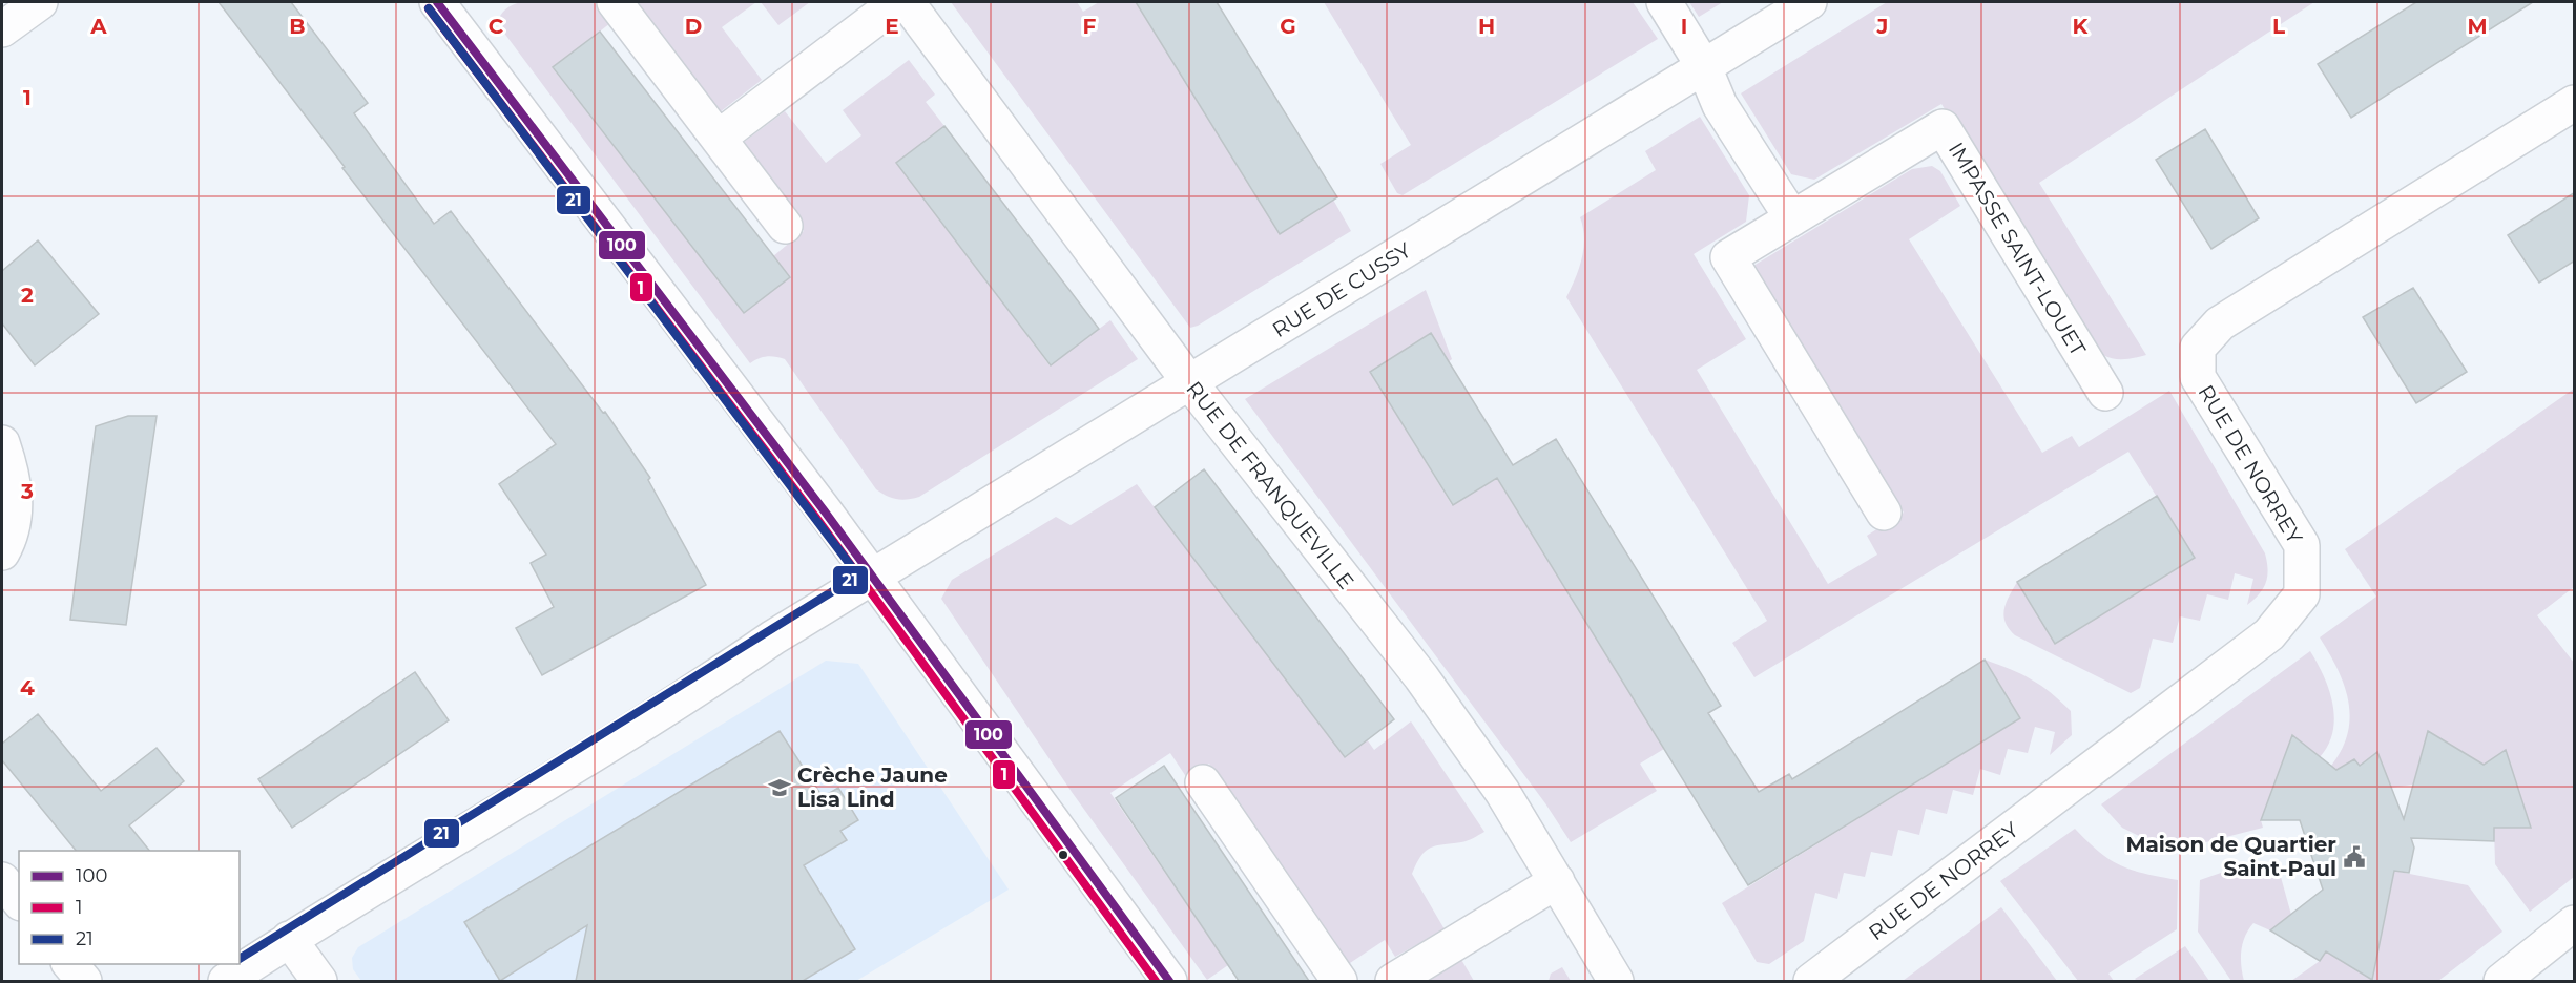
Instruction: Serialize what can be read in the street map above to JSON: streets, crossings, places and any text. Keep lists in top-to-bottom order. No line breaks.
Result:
{"streets":{"street":["IMPASSE SAINT-LOUET","RUE DE CUSSY","RUE DE NORREY","RUE DE FRANQUEVILLE"]},"crossings":[["RUE DE CUSSY","RUE DE FRANQUEVILLE"]],"places":{"school or university":["Crèche Jaune Lisa Lind"],"public building":["Maison de Quartier Saint-Paul"]},"lines":["transit line 100","transit line 1","transit line 21"],"legend":["100","1","21"],"grid":{"columns":["A","B","C","D","E","F","G","H","I","J","K","L","M"],"rows":["1","2","3","4"]}}
